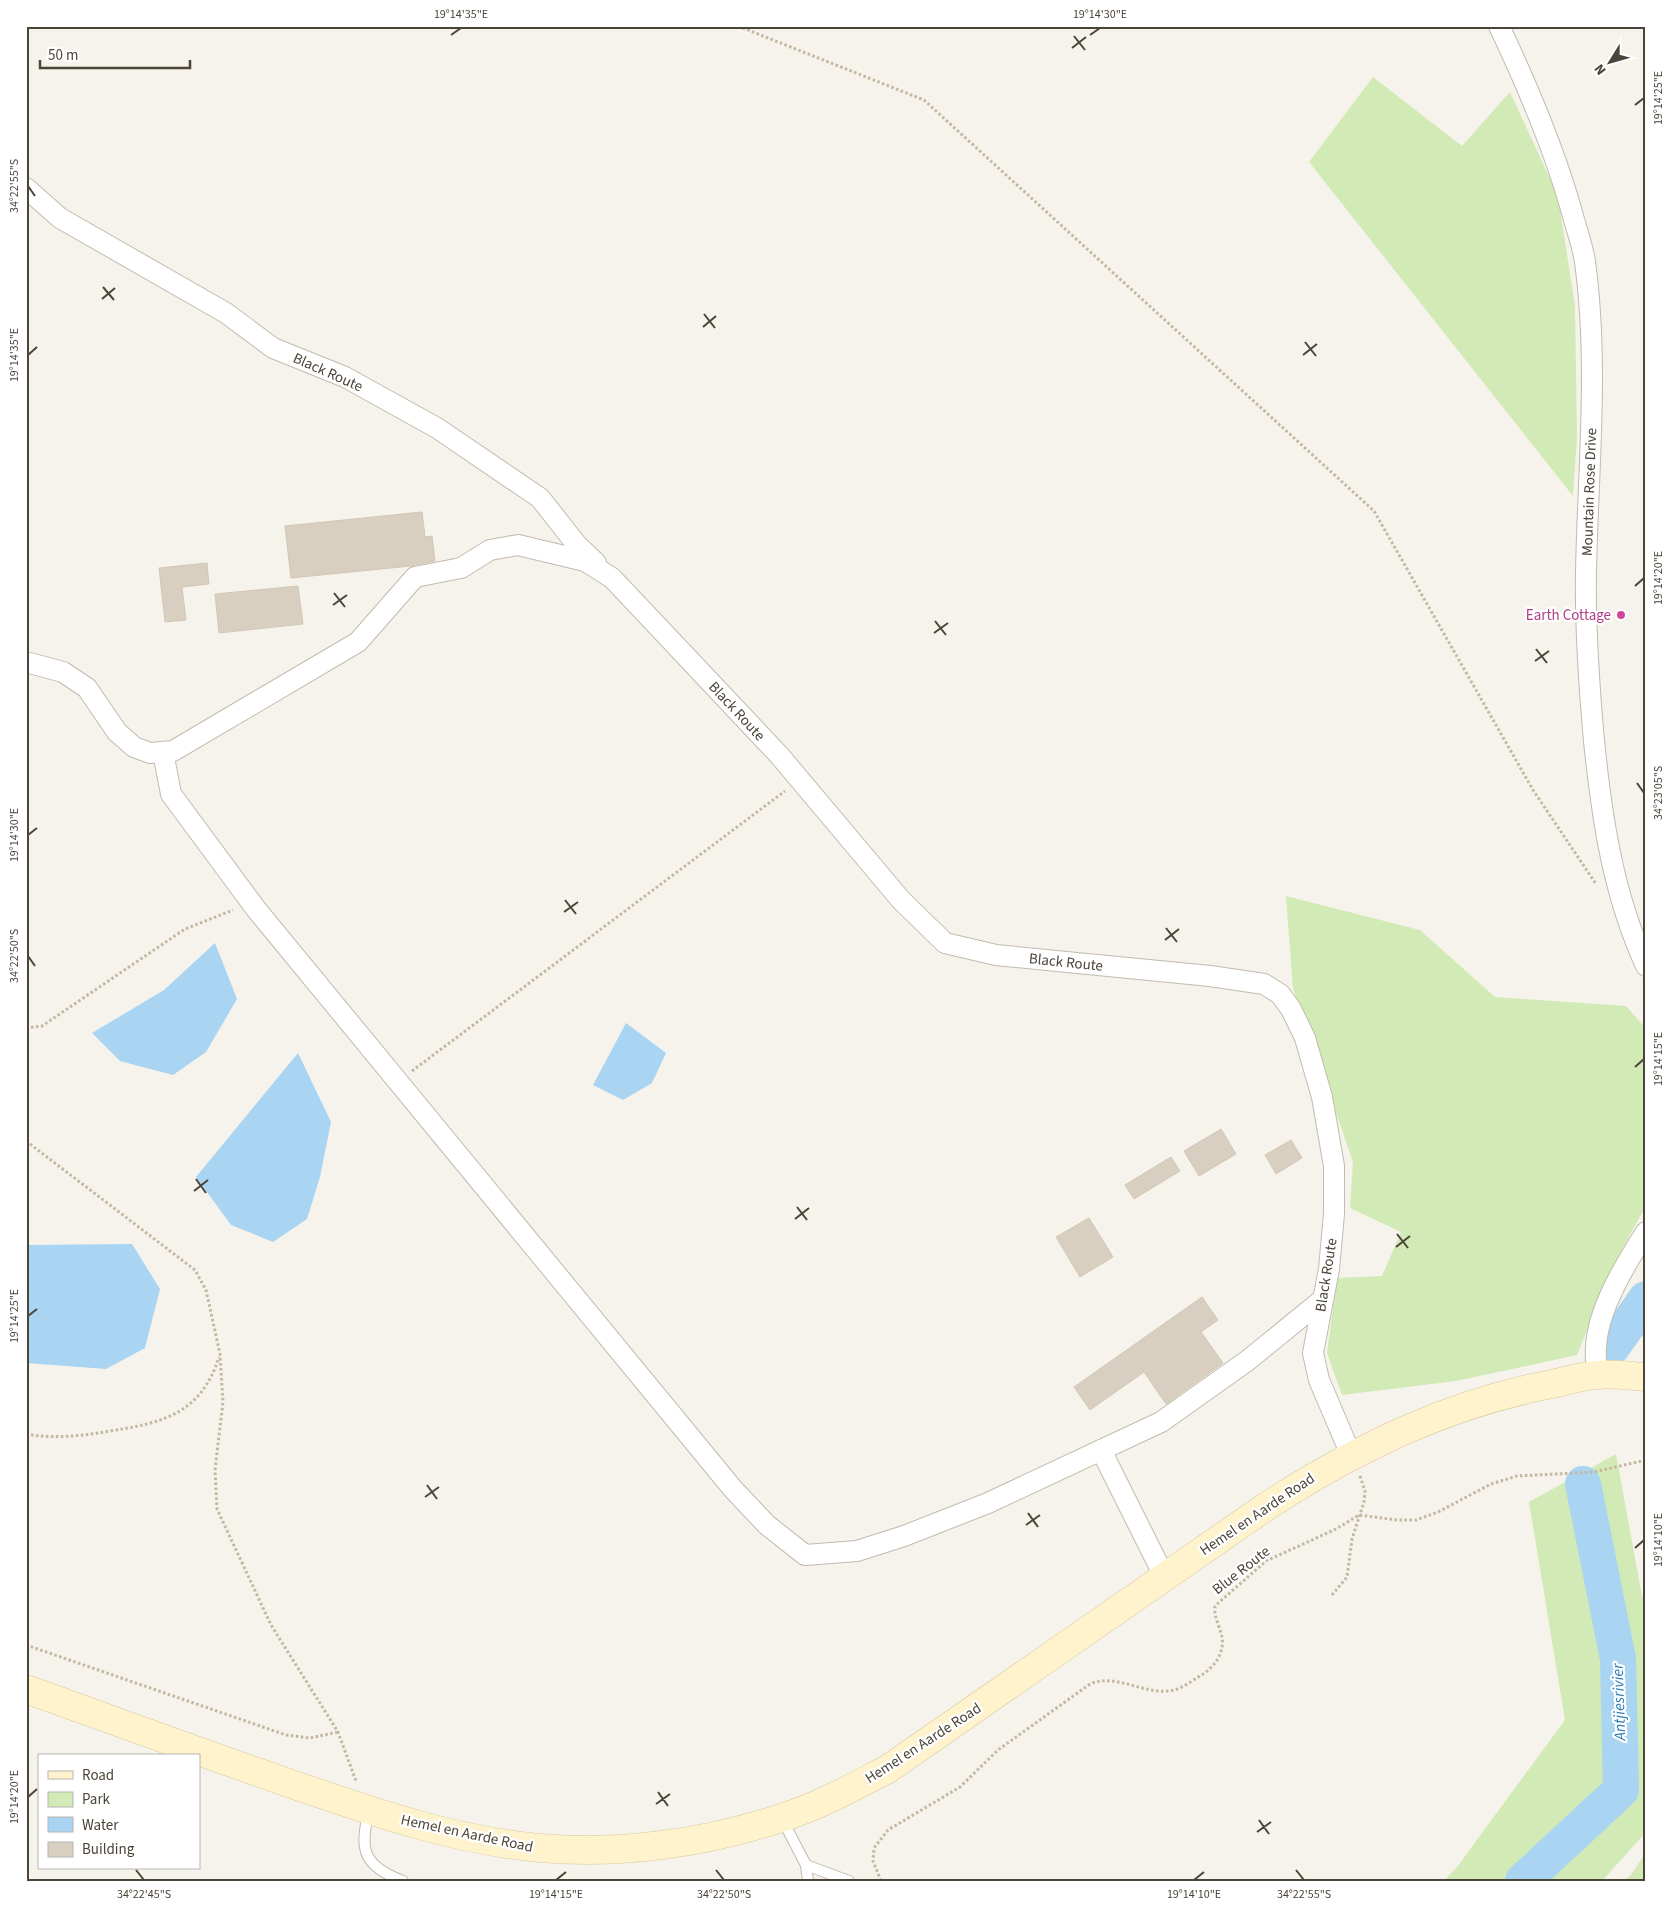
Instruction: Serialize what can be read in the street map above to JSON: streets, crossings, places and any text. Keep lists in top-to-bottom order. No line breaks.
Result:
{"streets":{"main road":["Hemel en Aarde Road"],"street":["Black Route","Mountain Rose Drive"],"path":["Blue Route"]},"crossings":[["Black Route","Hemel en Aarde Road"]],"water":["Antjiesrivier"],"places":["Earth Cottage"],"legend":["Road","Park","Water","Building"],"scale_bar":"50 m","north":"bottom left","coordinates":["19°14'35\"E","19°14'30\"E","19°14'25\"E","34°22'55\"S","19°14'20\"E","34°23'05\"S","34°22'50\"S","19°14'15\"E","19°14'10\"E","34°22'45\"S"]}
